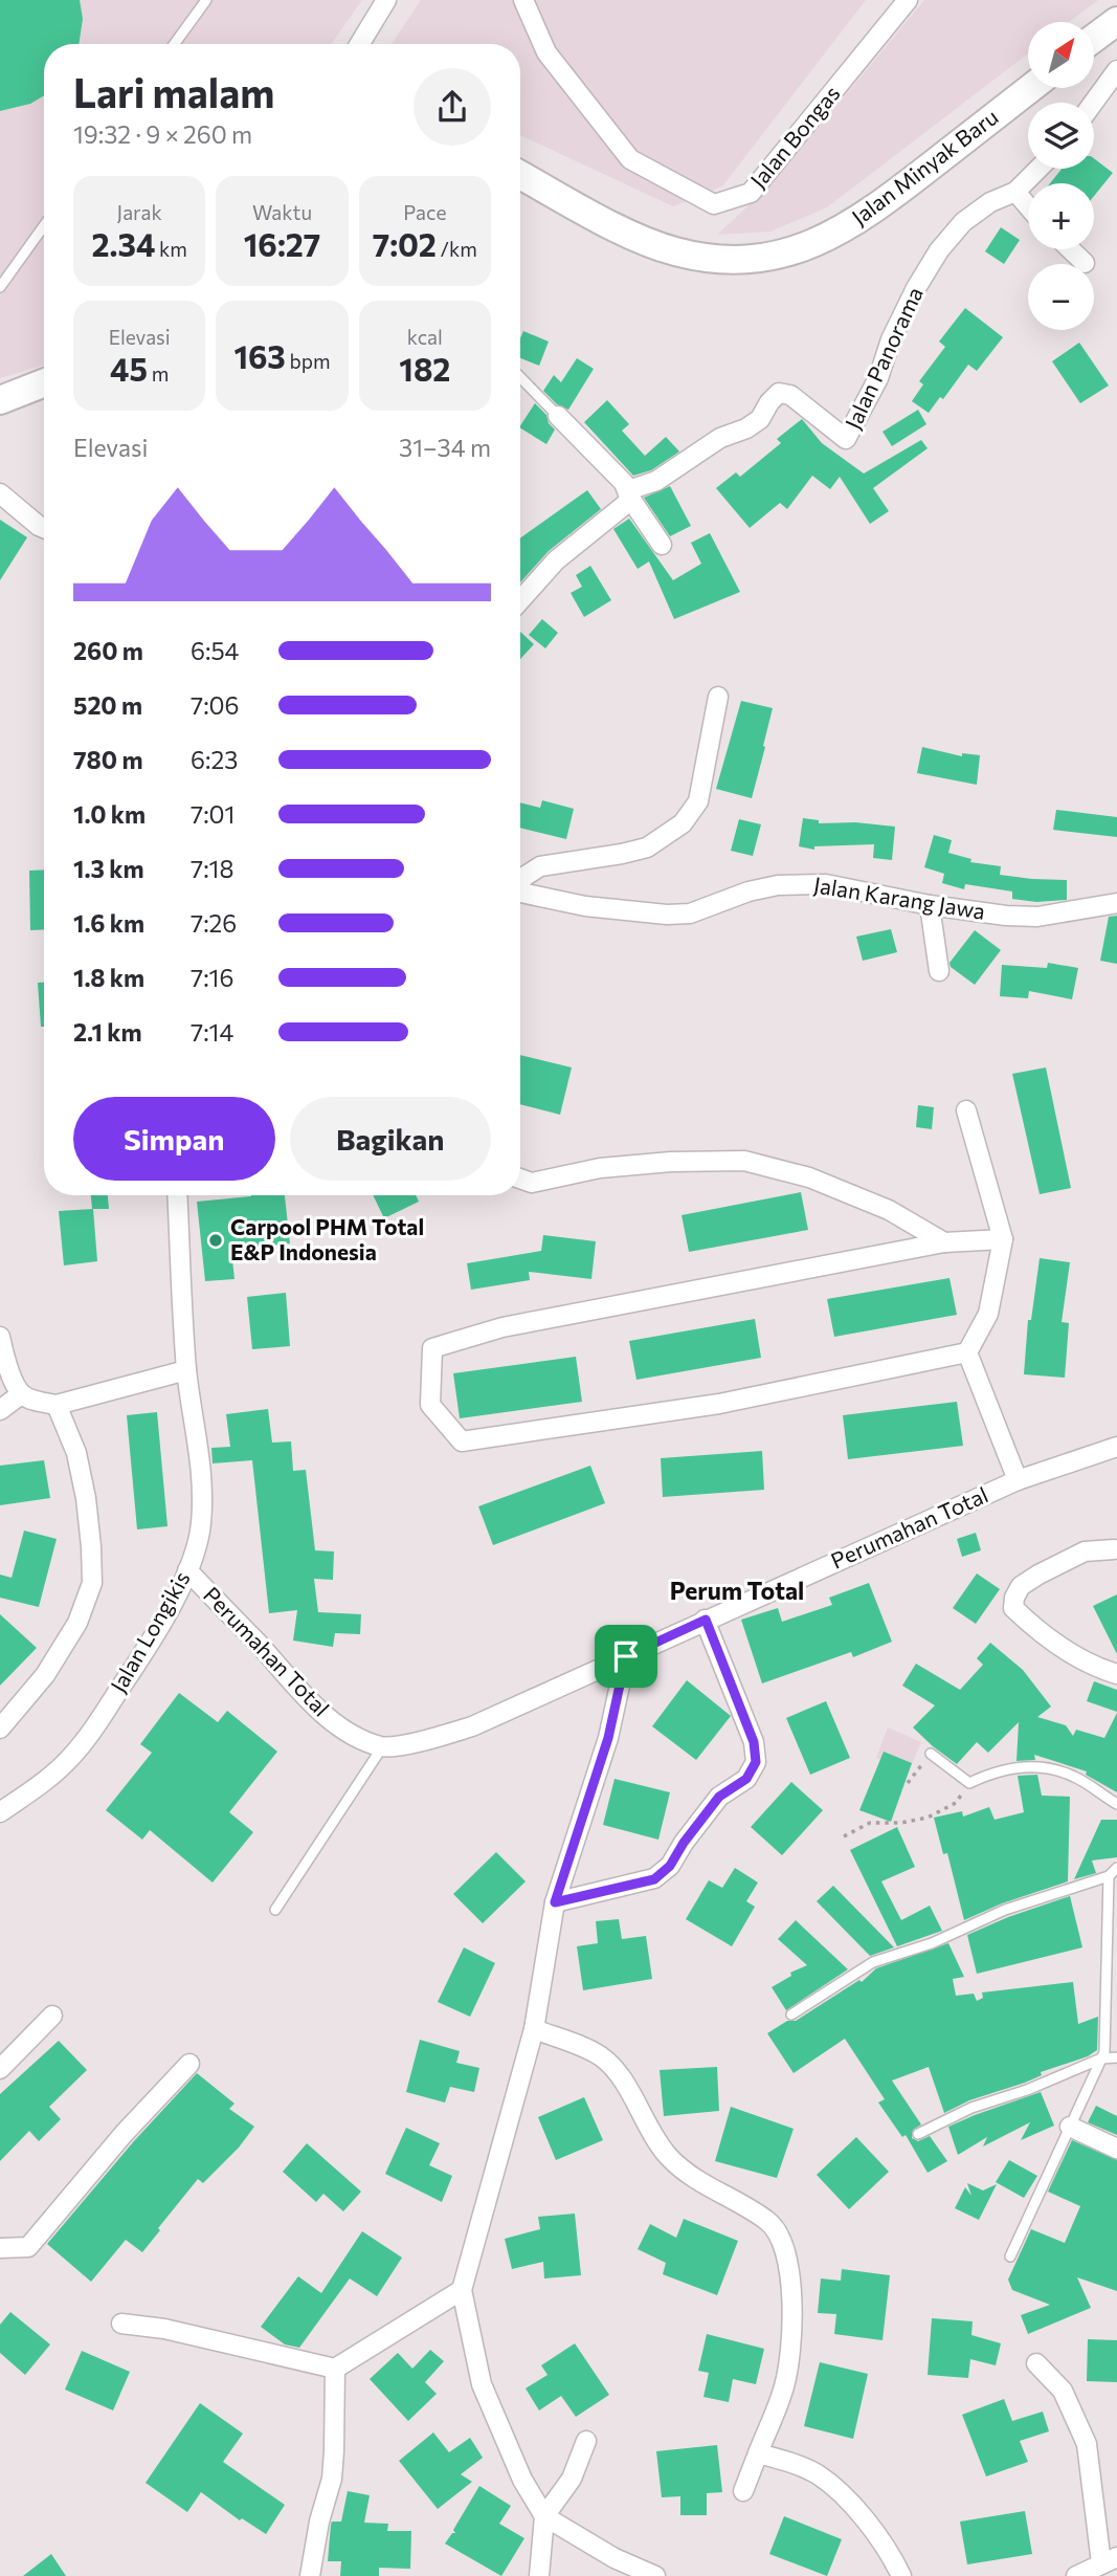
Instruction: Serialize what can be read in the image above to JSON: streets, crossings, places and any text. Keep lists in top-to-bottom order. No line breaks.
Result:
{"streets":{"main road":["Jalan Minyak Baru"],"street":["Jalan Bongas","Jalan Panorama","Jalan Karang Jawa","Perumahan Total","Jalan Longikis"]},"crossings":[["Perumahan Total","Jalan Longikis"]],"districts":["Perum Total"],"places":["Carpool PHM Total E&P Indonesia"],"north":"top right","page":{"map_buttons":["+","−"],"heading":["Lari malam","19:32 · 9 × 260 m"],"stats":[["Jarak","2.34 km"],["Waktu","16:27"],["Pace","7:02 /km"],["Elevasi","45 m"],["163 bpm"],["kcal","182"]],"chart":["Elevasi","31–34 m"],"list":[{"name":"260 m","note":"6:54"},{"name":"520 m","note":"7:06"},{"name":"780 m","note":"6:23"},{"name":"1.0 km","note":"7:01"},{"name":"1.3 km","note":"7:18"},{"name":"1.6 km","note":"7:26"},{"name":"1.8 km","note":"7:16"},{"name":"2.1 km","note":"7:14"}],"buttons":["Simpan","Bagikan"]}}
